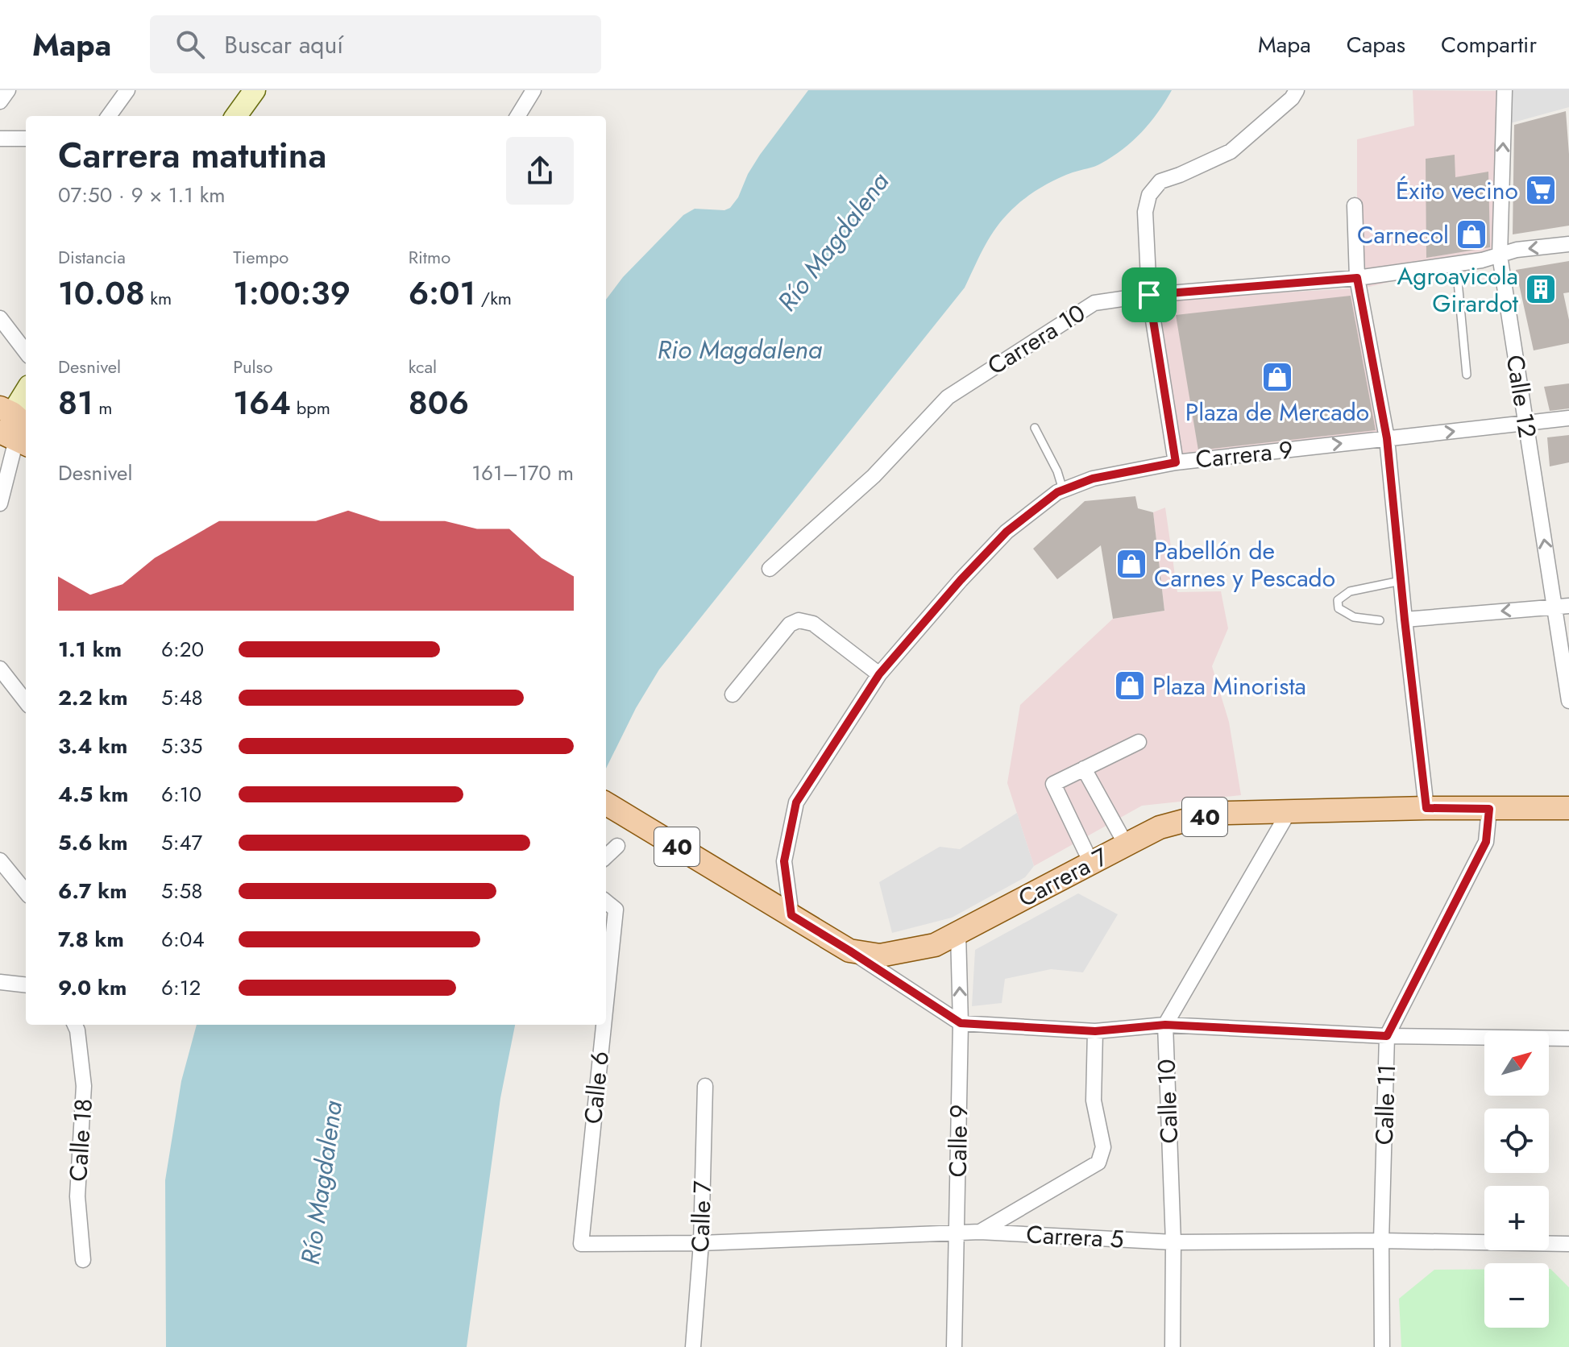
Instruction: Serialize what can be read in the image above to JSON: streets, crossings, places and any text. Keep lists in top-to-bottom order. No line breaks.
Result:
{"streets":{"main road":["40","Carrera 7"],"street":["Carrera 10","Calle 12","Carrera 9","Calle 6","Calle 10","Calle 11","Calle 18","Calle 9","Calle 7","Carrera 5"]},"crossings":[["Carrera 10","Calle 12"],["Calle 12","Carrera 9"],["Carrera 9","Carrera 7"],["Carrera 7","Calle 10"],["Carrera 7","Calle 11"],["Carrera 7","Calle 9"],["Calle 6","Carrera 5"],["Calle 10","Carrera 5"],["Calle 11","Carrera 5"],["Calle 9","Carrera 5"],["Calle 7","Carrera 5"]],"one_way":["Calle 12"],"water":["Río Magdalena","Rio Magdalena"],"places":{"supermarket":["Éxito vecino"],"shop":["Carnecol","Plaza de Mercado","Pabellón de Carnes y Pescado","Plaza Minorista"],"building":["Agroavicola Girardot"]},"north":"top right","page":{"header":"Mapa","search":"Buscar aquí","nav":["Mapa","Capas","Compartir"],"heading":["Carrera matutina","07:50 · 9 × 1.1 km"],"stats":[["Distancia","10.08 km"],["Tiempo","1:00:39"],["Ritmo","6:01 /km"],["Desnivel","81 m"],["Pulso","164 bpm"],["kcal","806"]],"chart":["Desnivel","161–170 m"],"list":[{"name":"1.1 km","note":"6:20"},{"name":"2.2 km","note":"5:48"},{"name":"3.4 km","note":"5:35"},{"name":"4.5 km","note":"6:10"},{"name":"5.6 km","note":"5:47"},{"name":"6.7 km","note":"5:58"},{"name":"7.8 km","note":"6:04"},{"name":"9.0 km","note":"6:12"}],"map_buttons":["+","−"]}}
